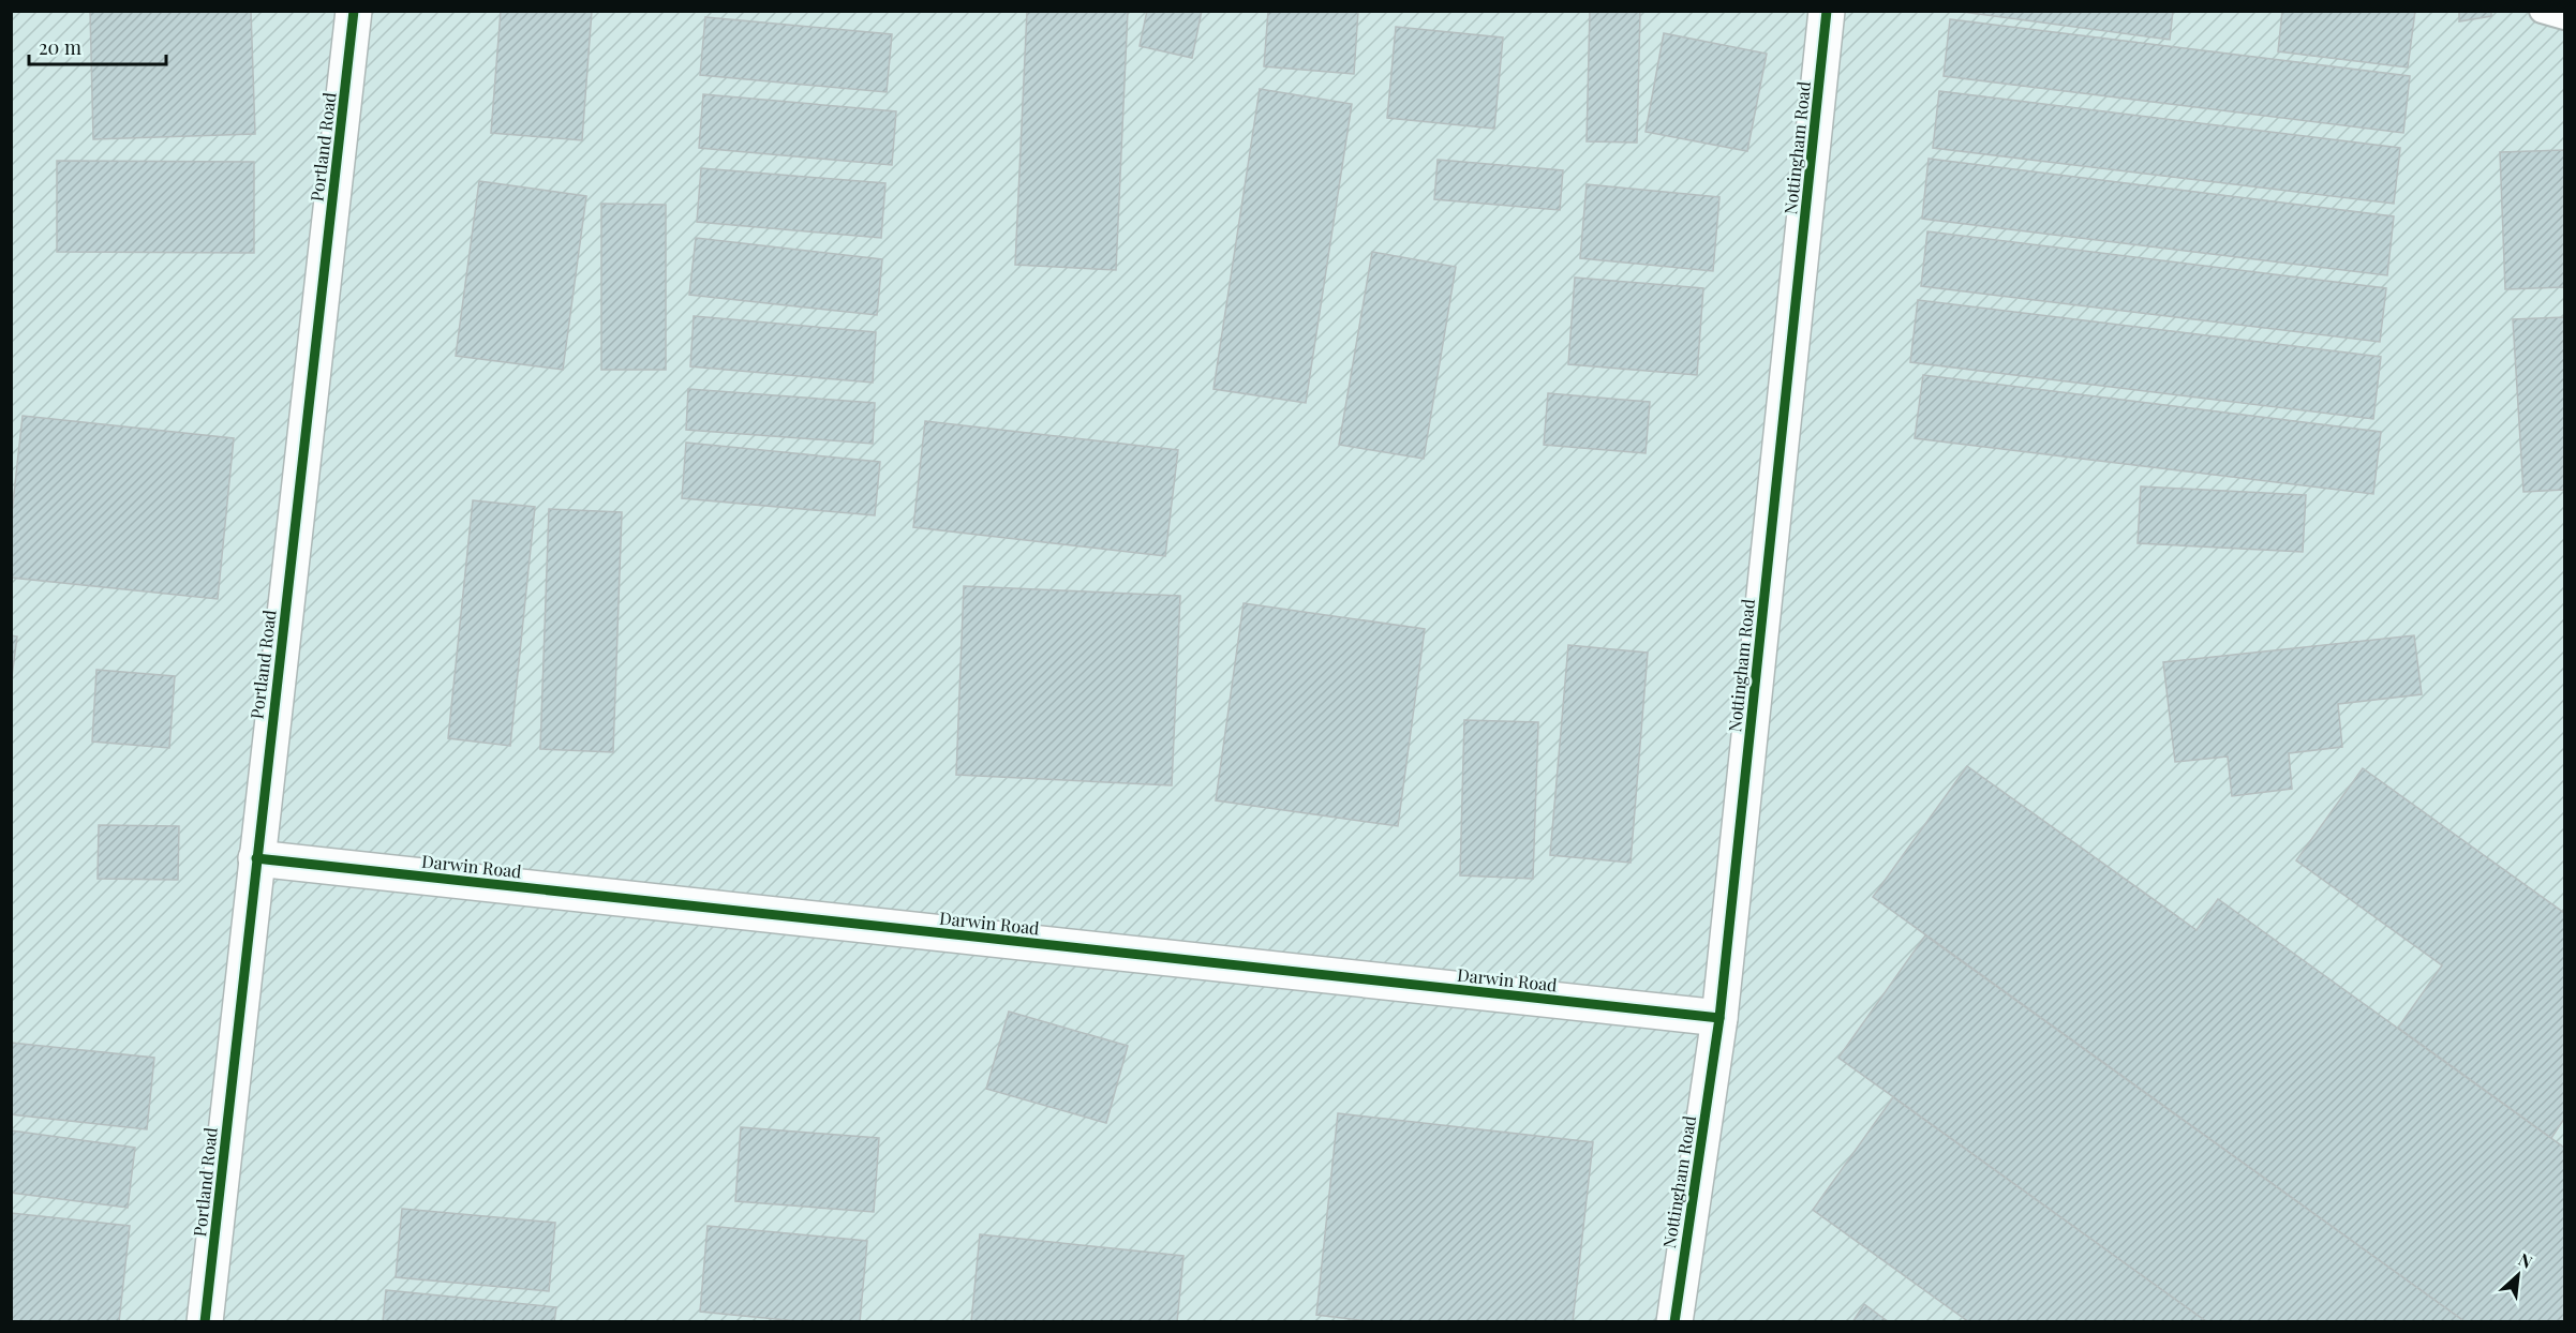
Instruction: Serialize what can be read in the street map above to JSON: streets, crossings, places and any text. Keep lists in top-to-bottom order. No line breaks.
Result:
{"streets":{"street":["Portland Road","Nottingham Road","Darwin Road"]},"crossings":[["Portland Road","Darwin Road"],["Nottingham Road","Darwin Road"]],"scale_bar":"20 m","north":"top right"}
